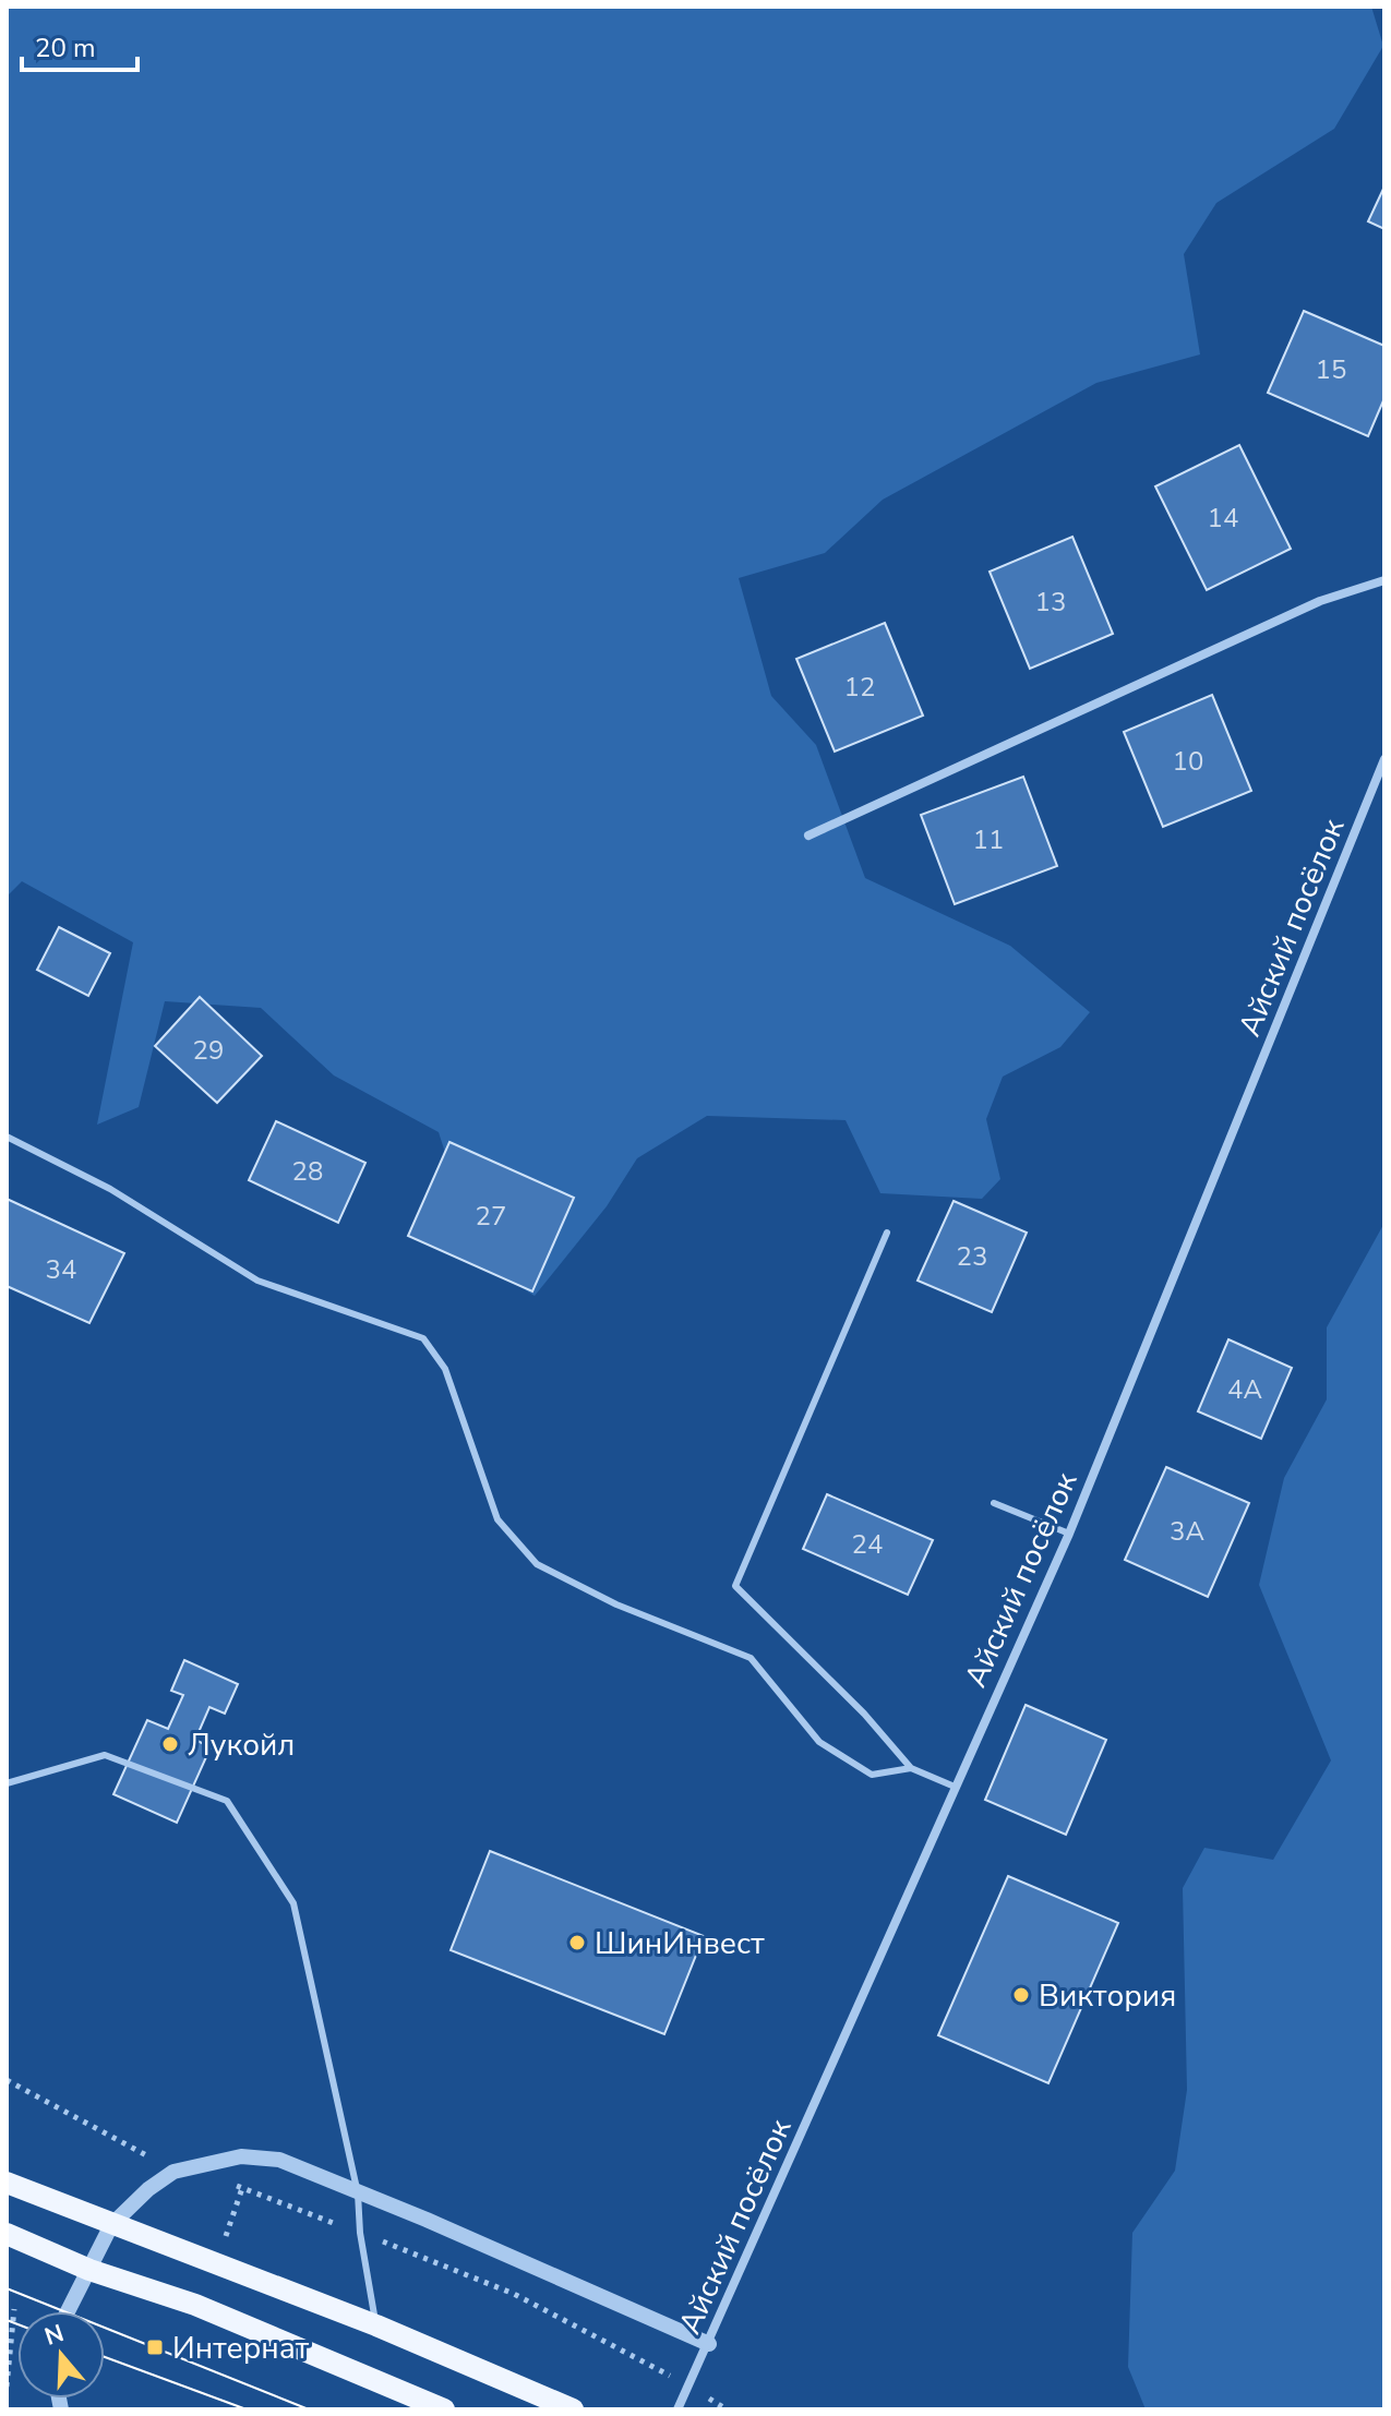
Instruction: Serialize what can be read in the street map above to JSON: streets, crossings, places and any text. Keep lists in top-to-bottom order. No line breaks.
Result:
{"streets":{"street":["Айский посёлок"]},"places":{"other":["Лукойл","ШинИнвест","Виктория"],"transit":["Интернат"]},"house_numbers":["15","14","13","12","10","11","29","28","27","23","34","4А","3А","24"],"scale_bar":"20 m","north":"top"}
